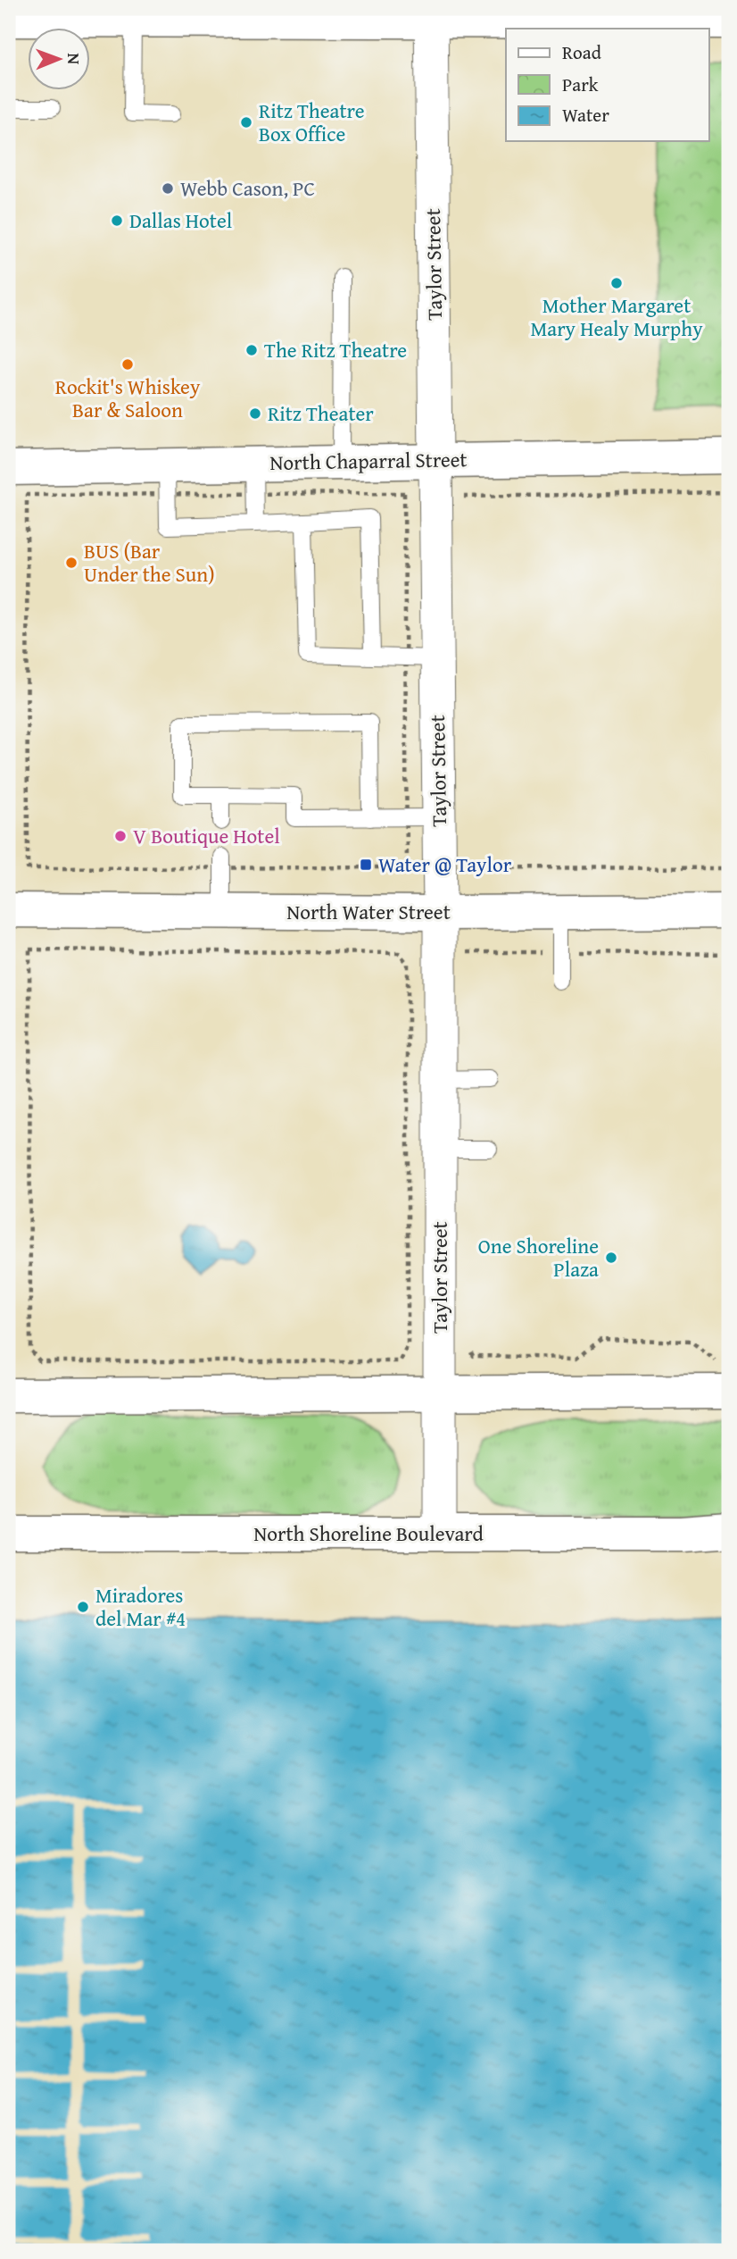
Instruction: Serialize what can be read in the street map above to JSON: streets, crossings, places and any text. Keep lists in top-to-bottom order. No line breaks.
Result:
{"streets":{"main road":["North Chaparral Street","North Water Street","North Shoreline Boulevard"],"street":["Taylor Street"]},"crossings":[["Taylor Street","North Chaparral Street"],["Taylor Street","North Water Street"],["Taylor Street","North Shoreline Boulevard"]],"places":{"other":["Ritz Theatre Box Office","Webb Cason, PC","Dallas Hotel","Mother Margaret Mary Healy Murphy","The Ritz Theatre","Rockit's Whiskey Bar & Saloon","Ritz Theater","BUS (Bar Under the Sun)","V Boutique Hotel","One Shoreline Plaza","Miradores del Mar #4"],"transit":["Water @ Taylor"]},"legend":["Road","Park","Water"],"north":"right"}
